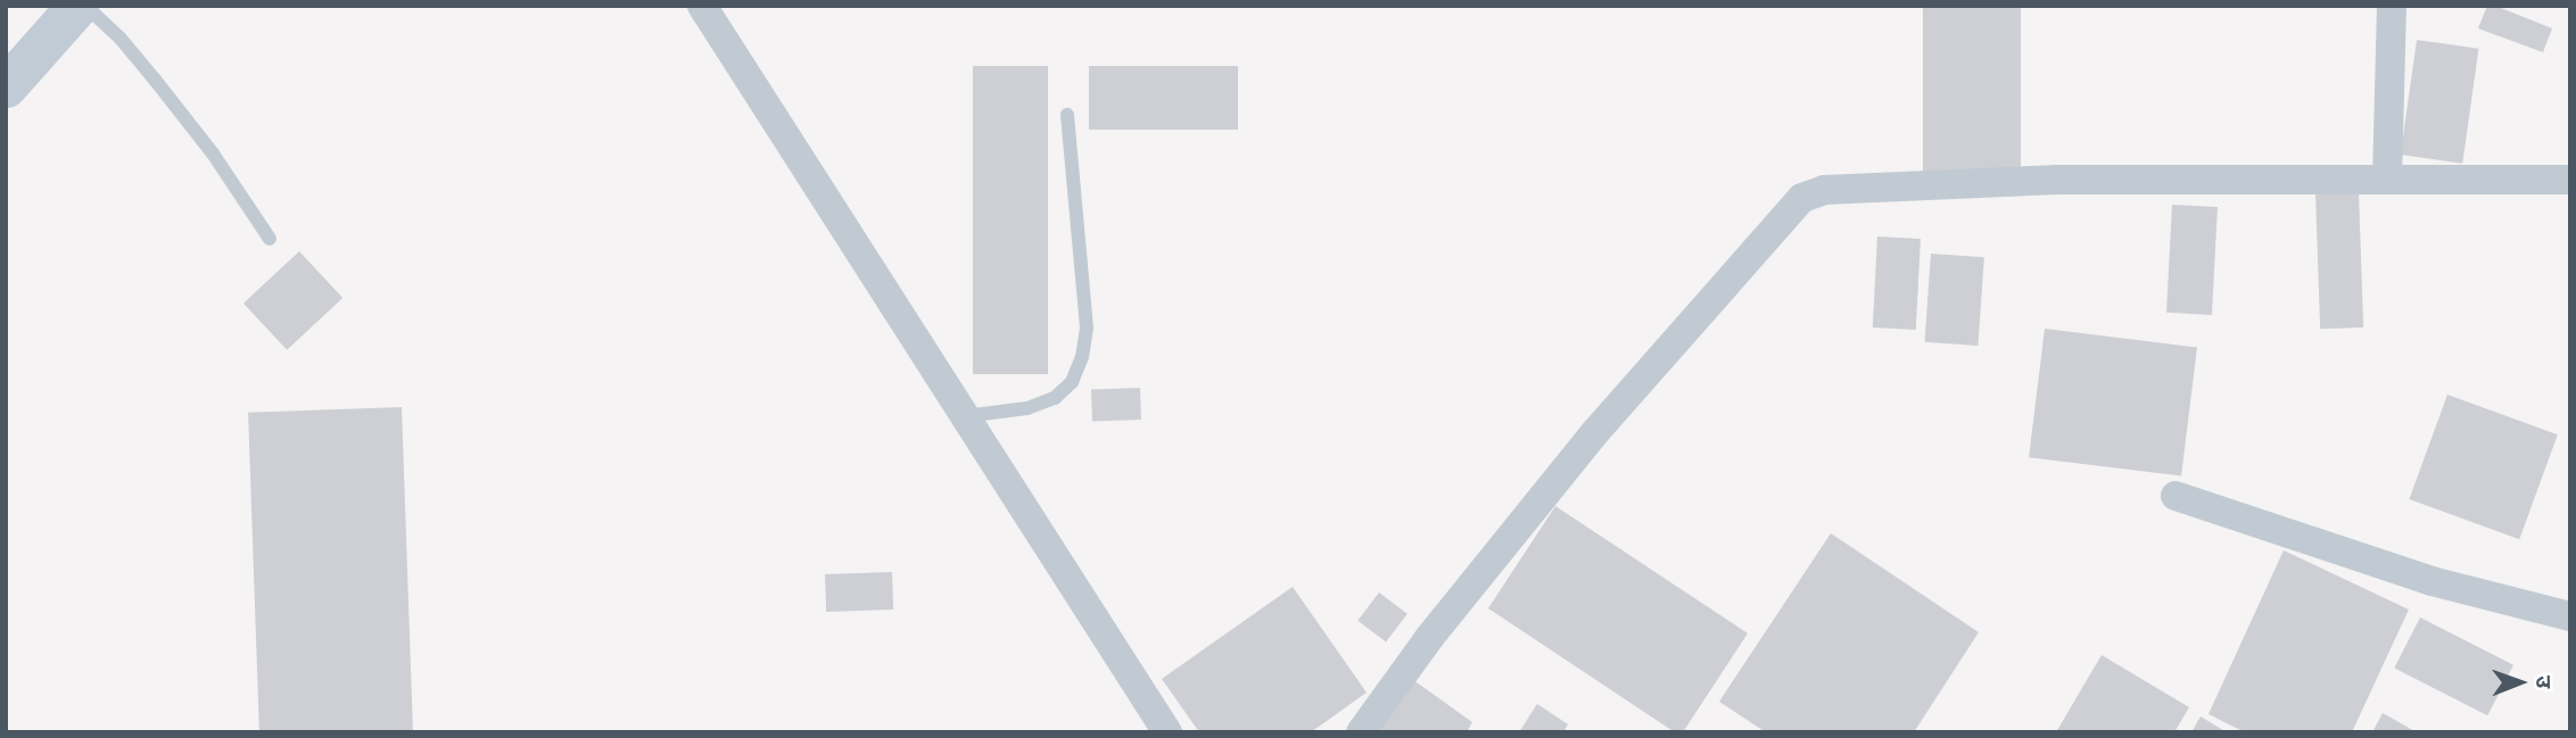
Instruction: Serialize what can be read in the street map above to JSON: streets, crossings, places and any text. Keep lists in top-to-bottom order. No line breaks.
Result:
{"north":"right"}
